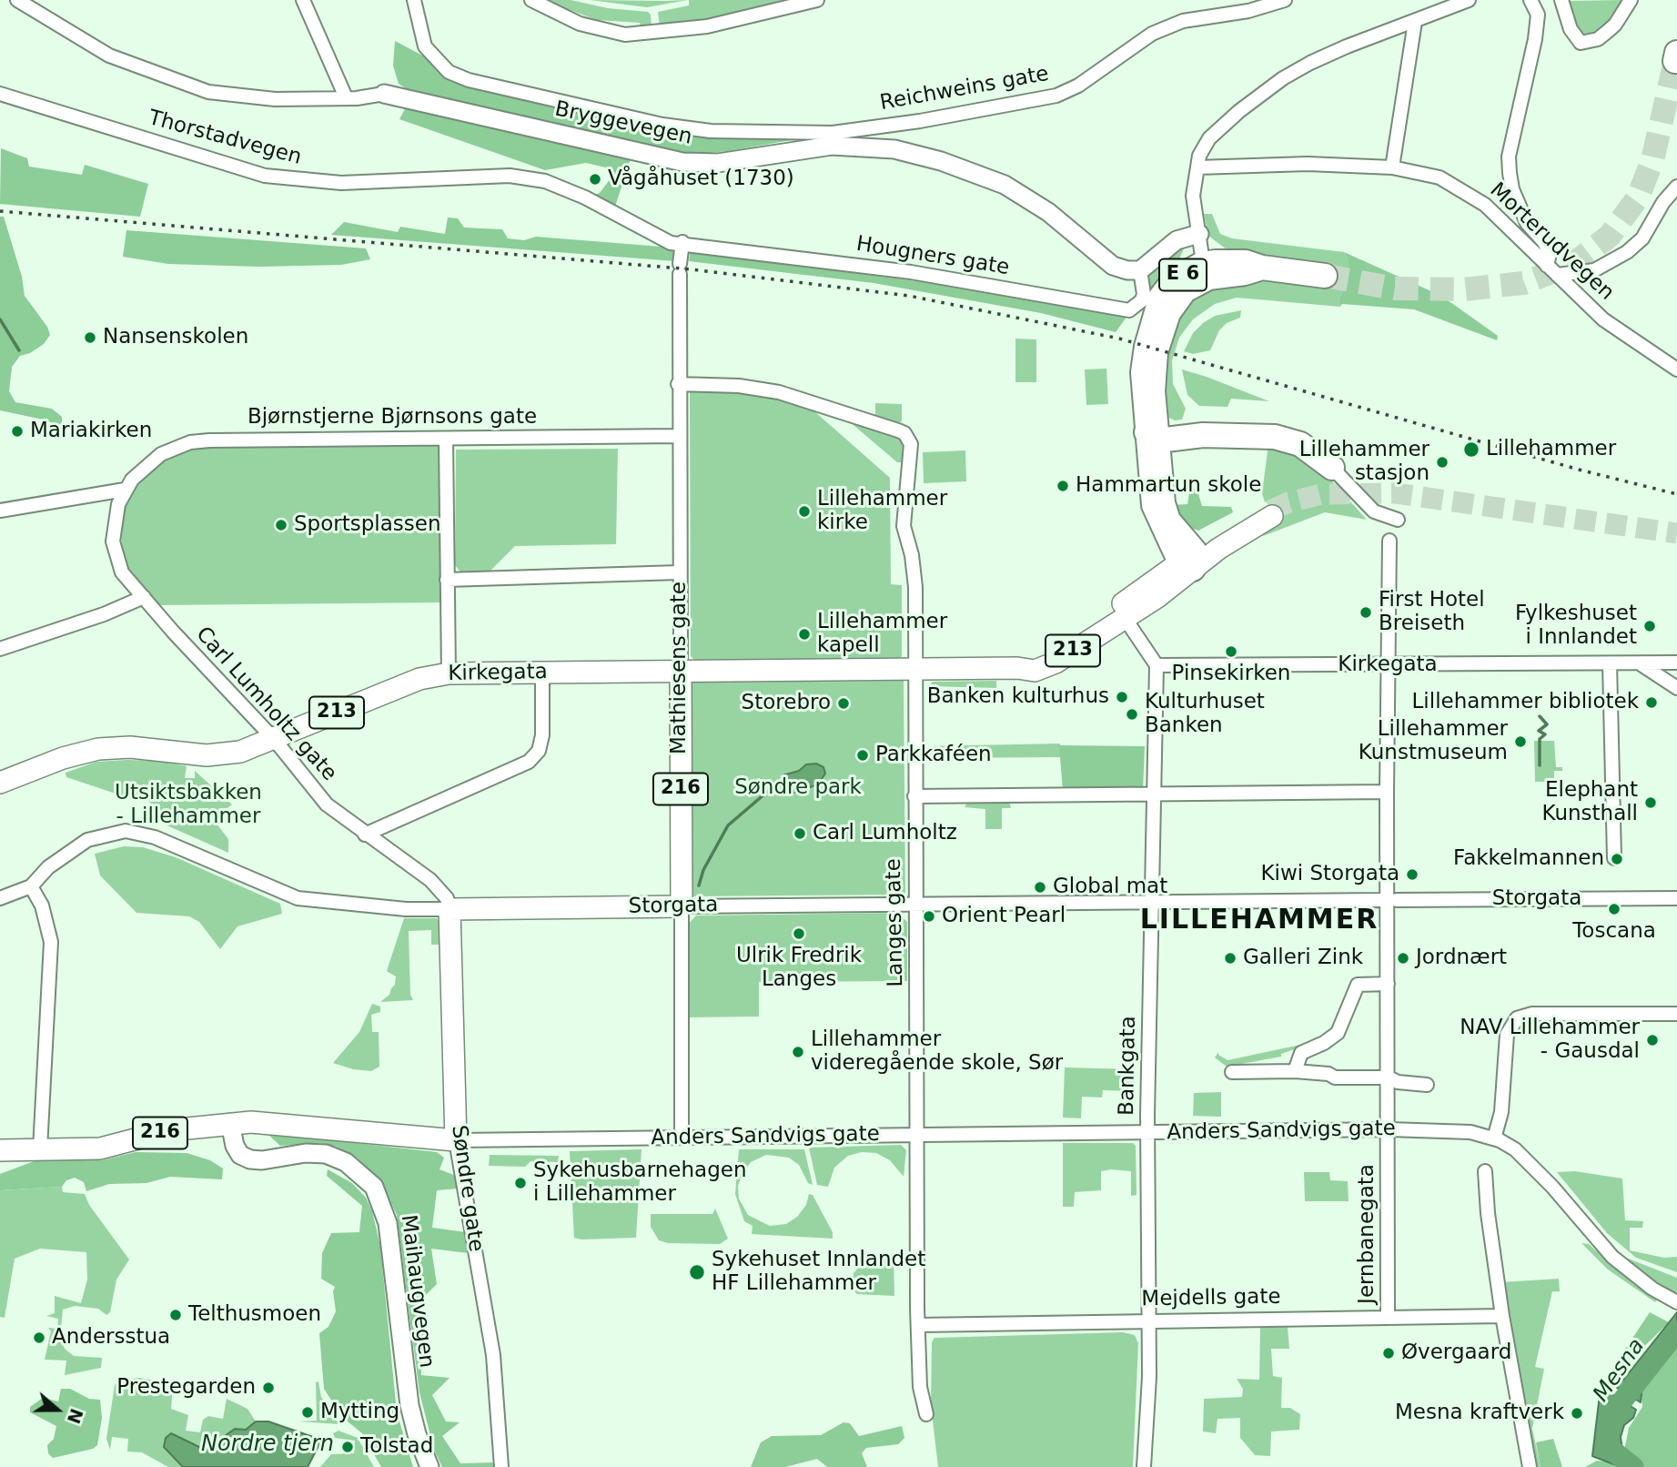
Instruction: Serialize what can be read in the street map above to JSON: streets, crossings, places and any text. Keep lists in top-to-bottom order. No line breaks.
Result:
{"streets":{"highway":["E 6"],"main road":["213","Kirkegata","Mathiesens gate","216","Storgata","Anders Sandvigs gate","Søndre gate"],"street":["Reichweins gate","Bryggevegen","Thorstadvegen","Morterudvegen","Hougners gate","Bjørnstjerne Bjørnsons gate","Carl Lumholtz gate","Langes gate","Bankgata","Jernbanegata","Maihaugvegen","Mejdells gate"]},"crossings":[["Reichweins gate","Bryggevegen"],["Bryggevegen","Hougners gate"],["Thorstadvegen","Hougners gate"],["Thorstadvegen","Mathiesens gate"],["Hougners gate","Mathiesens gate"],["E 6","213"],["Bjørnstjerne Bjørnsons gate","Mathiesens gate"],["Bjørnstjerne Bjørnsons gate","Carl Lumholtz gate"],["213","Kirkegata"],["Kirkegata","Mathiesens gate"],["Kirkegata","Carl Lumholtz gate"],["Kirkegata","Langes gate"],["Kirkegata","Bankgata"],["Kirkegata","Jernbanegata"],["Mathiesens gate","Storgata"],["Mathiesens gate","Langes gate"],["Mathiesens gate","Anders Sandvigs gate"],["Carl Lumholtz gate","Storgata"],["Carl Lumholtz gate","Søndre gate"],["216","Anders Sandvigs gate"],["Storgata","Langes gate"],["Storgata","Bankgata"],["Storgata","Søndre gate"],["Storgata","Jernbanegata"],["Langes gate","Anders Sandvigs gate"],["Langes gate","Mejdells gate"],["Bankgata","Anders Sandvigs gate"],["Bankgata","Mejdells gate"],["Anders Sandvigs gate","Søndre gate"],["Anders Sandvigs gate","Jernbanegata"],["Anders Sandvigs gate","Maihaugvegen"],["Jernbanegata","Mejdells gate"]],"districts":["LILLEHAMMER"],"water":["Mesna","Nordre tjern"],"parks":["Søndre park","Utsiktsbakken - Lillehammer"],"places":["Vågåhuset (1730)","Nansenskolen","Mariakirken","Lillehammer","Lillehammer stasjon","Hammartun skole","Lillehammer kirke","Sportsplassen","First Hotel Breiseth","Fylkeshuset i Innlandet","Lillehammer kapell","Pinsekirken","Banken kulturhus","Lillehammer bibliotek","Storebro","Kulturhuset Banken","Lillehammer Kunstmuseum","Parkkaféen","Elephant Kunsthall","Carl Lumholtz","Fakkelmannen","Kiwi Storgata","Global mat","Toscana","Orient Pearl","Ulrik Fredrik Langes","Galleri Zink","Jordnært","NAV Lillehammer - Gausdal","Lillehammer videregående skole, Sør","Sykehusbarnehagen i Lillehammer","Sykehuset Innlandet HF Lillehammer","Telthusmoen","Andersstua","Øvergaard","Prestegarden","Mytting","Mesna kraftverk","Tolstad"],"north":"right"}
